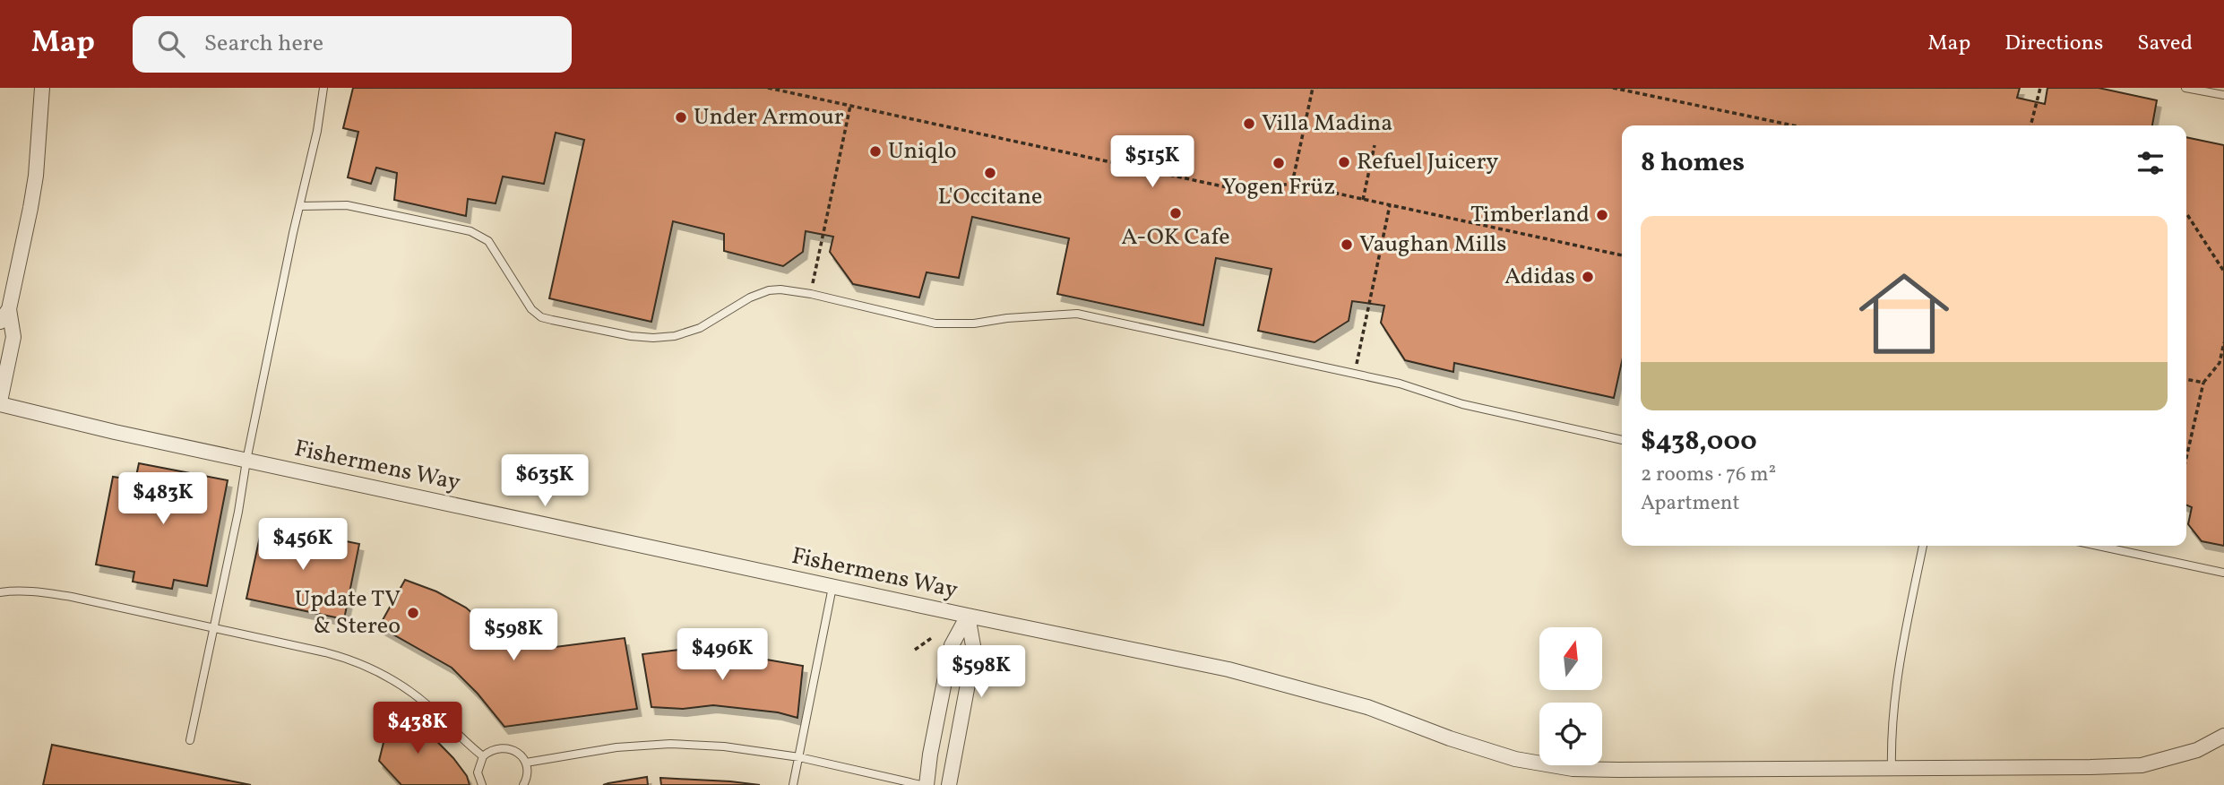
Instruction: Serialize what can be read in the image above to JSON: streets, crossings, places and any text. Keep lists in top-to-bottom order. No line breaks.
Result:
{"streets":{"street":["Fishermens Way"]},"places":["Under Armour","Villa Madina","Uniqlo","Refuel Juicery","Yogen Früz","L'Occitane","A-OK Cafe","Timberland","Vaughan Mills","Adidas","Update TV & Stereo"],"north":"top","page":{"header":"Map","search":"Search here","nav":["Map","Directions","Saved"],"heading":"8 homes","price":["$515K","$635K","$483K","$456K","$598K","$496K","$598K","$438K"],"list":[{"name":"$438,000","note":"2 rooms · 76 m² · Apartment"}]}}
